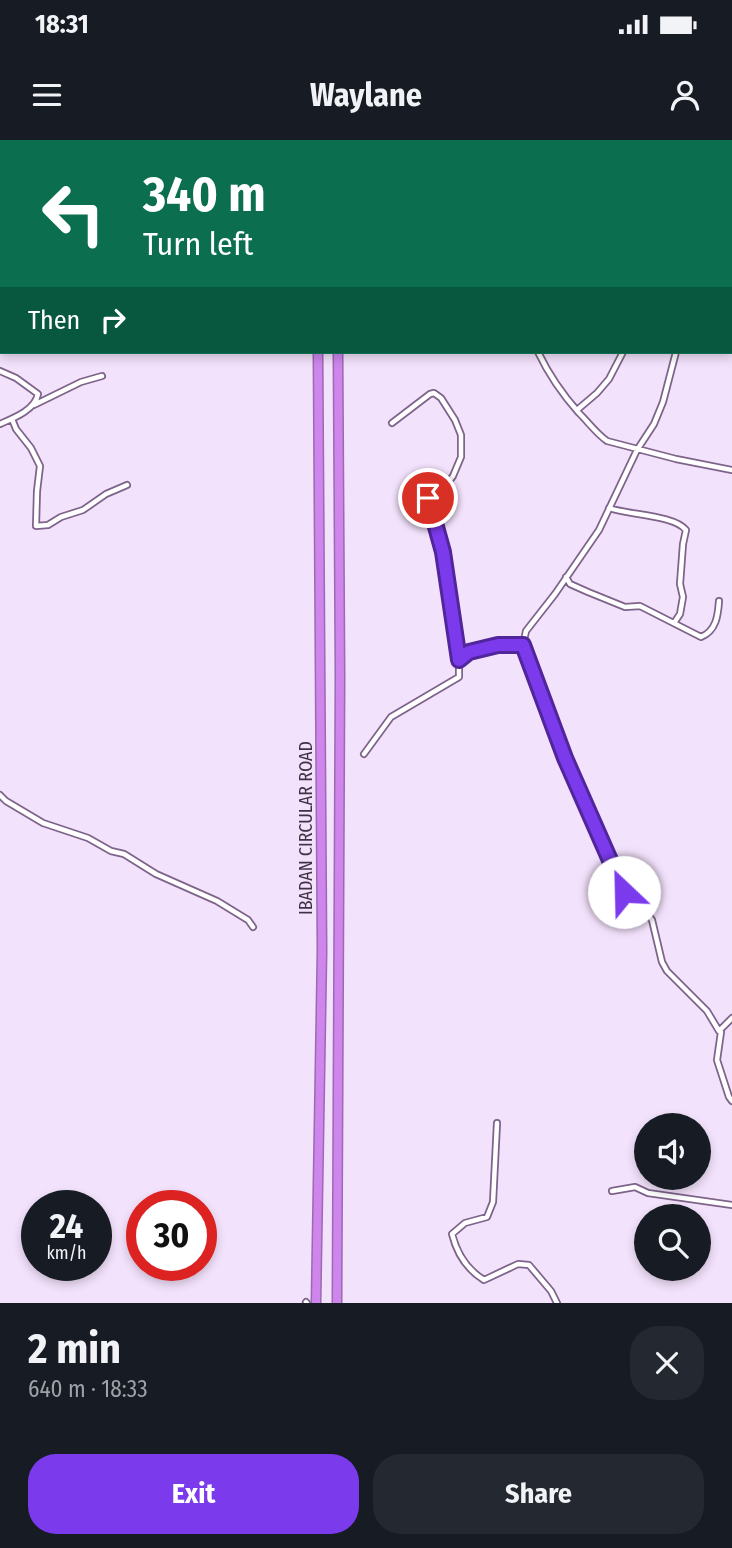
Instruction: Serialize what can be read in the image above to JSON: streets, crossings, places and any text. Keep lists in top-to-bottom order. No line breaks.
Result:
{"streets":{"highway":["IBADAN CIRCULAR ROAD"]},"page":{"status":"18:31","header":"Waylane","turn":["340 m","Turn left"],"then":"Then","speed":"24 km/h","limit":"30","heading":["2 min","640 m · 18:33"],"buttons":["Exit","Share"]}}
